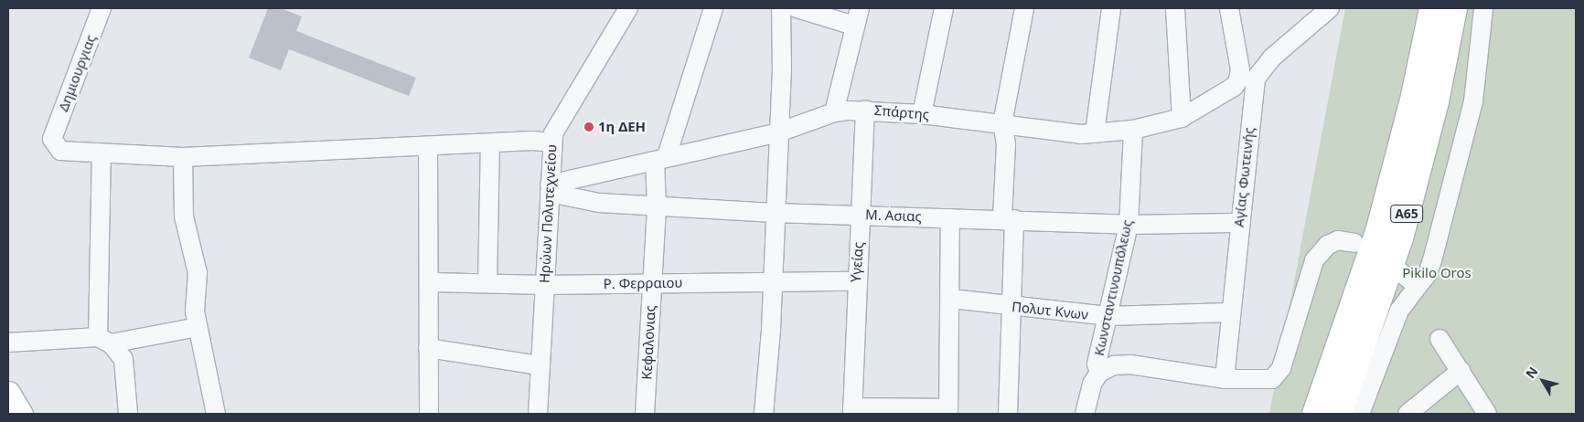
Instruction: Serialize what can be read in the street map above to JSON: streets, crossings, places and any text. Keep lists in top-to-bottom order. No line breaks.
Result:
{"streets":{"highway":["Α65"],"street":["Δημιουργιας","Σπάρτης","Αγίας Φωτεινής","Ηρώων Πολυτεχνείου","Μ. Ασιας","Υγείας","Ρ. Φερραιου","Κωνσταντινουπόλεως","Πολυτ Κνων","Κεφαλονιας"]},"crossings":[["Σπάρτης","Ηρώων Πολυτεχνείου"],["Σπάρτης","Μ. Ασιας"],["Σπάρτης","Υγείας"],["Σπάρτης","Κωνσταντινουπόλεως"],["Σπάρτης","Κεφαλονιας"],["Αγίας Φωτεινής","Μ. Ασιας"],["Αγίας Φωτεινής","Πολυτ Κνων"],["Ηρώων Πολυτεχνείου","Μ. Ασιας"],["Ηρώων Πολυτεχνείου","Ρ. Φερραιου"],["Μ. Ασιας","Υγείας"],["Μ. Ασιας","Κωνσταντινουπόλεως"],["Μ. Ασιας","Κεφαλονιας"],["Υγείας","Ρ. Φερραιου"],["Ρ. Φερραιου","Κεφαλονιας"],["Κωνσταντινουπόλεως","Πολυτ Κνων"]],"parks":["Pikilo Oros"],"places":["1η ΔΕΗ"],"north":"top left"}
